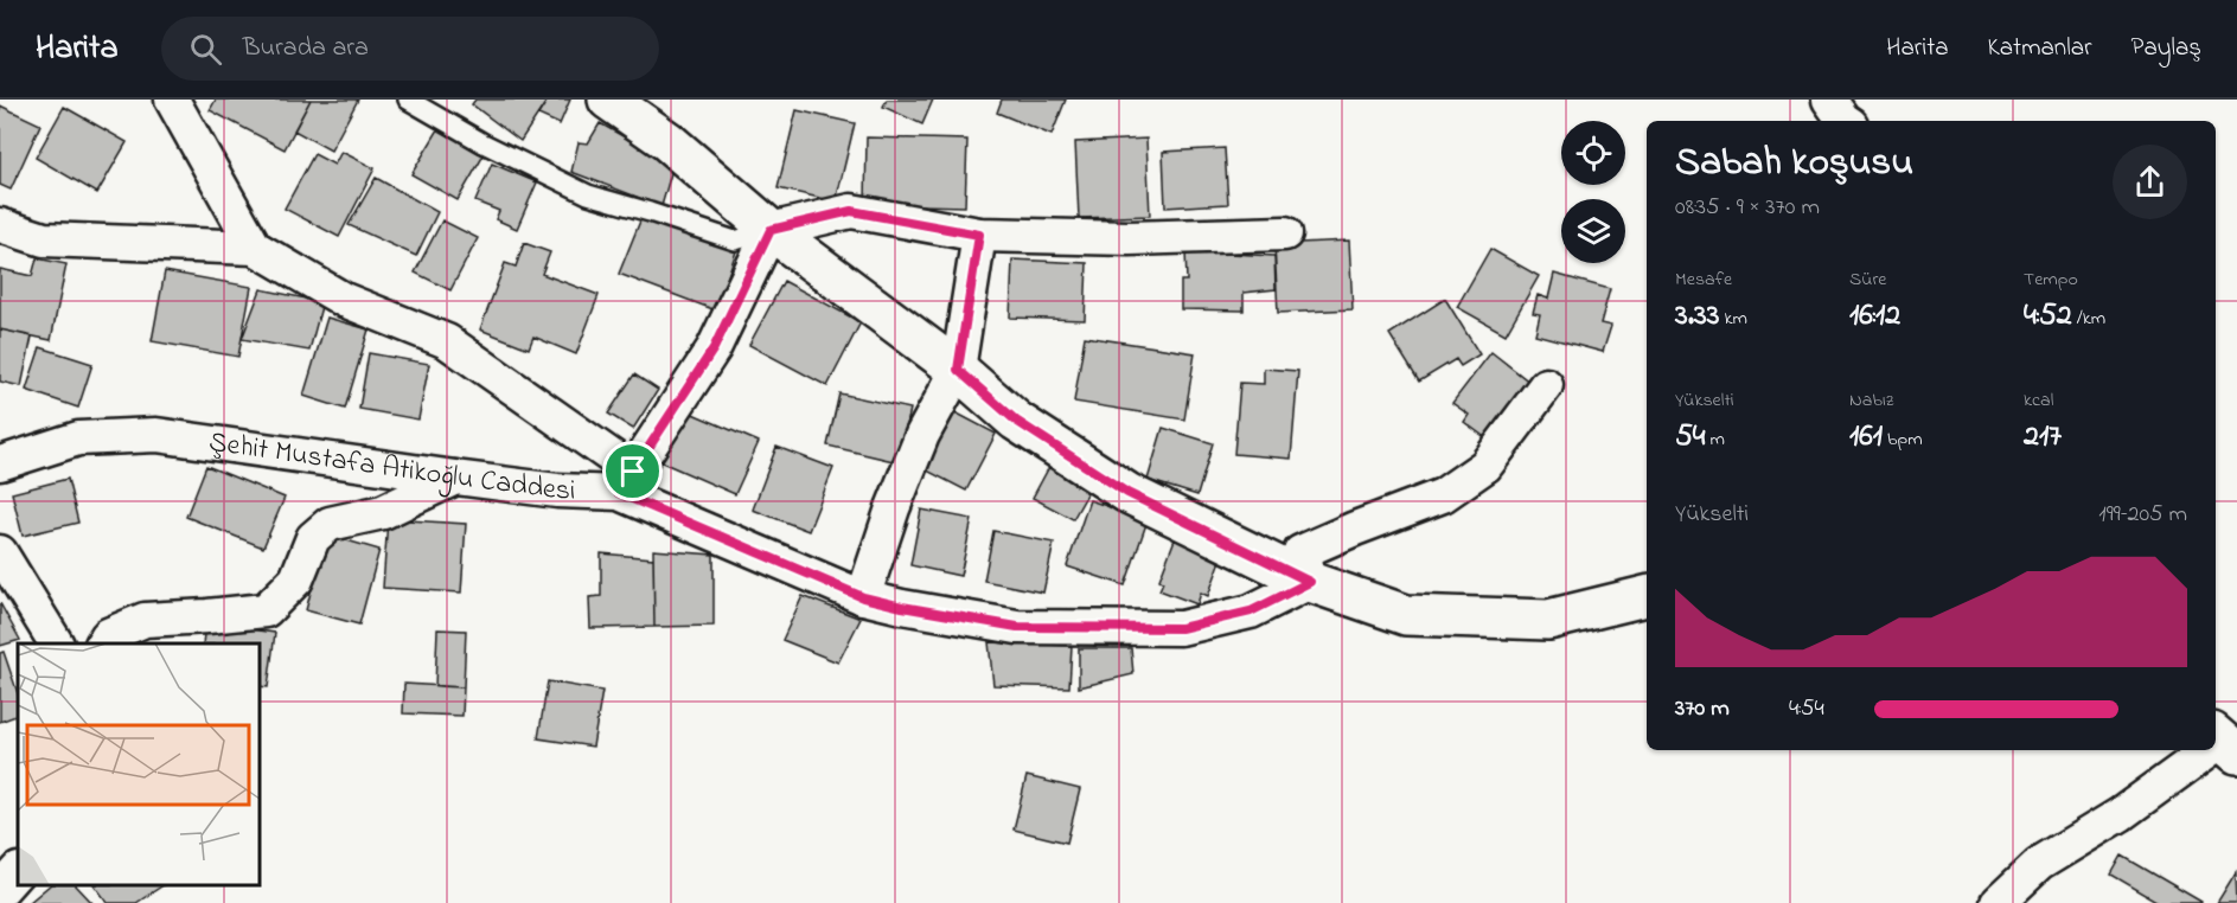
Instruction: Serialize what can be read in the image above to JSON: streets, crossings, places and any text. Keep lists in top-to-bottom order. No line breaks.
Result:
{"streets":{"street":["Şehit Mustafa Atikoğlu Caddesi"]},"page":{"header":"Harita","search":"Burada ara","nav":["Harita","Katmanlar","Paylaş"],"heading":["Sabah koşusu","08:35 · 9 × 370 m"],"stats":[["Mesafe","3.33 km"],["Süre","16:12"],["Tempo","4:52 /km"],["Yükselti","54 m"],["Nabız","161 bpm"],["kcal","217"]],"chart":["Yükselti","199–205 m"],"list":[{"name":"370 m","note":"4:54"}]}}
